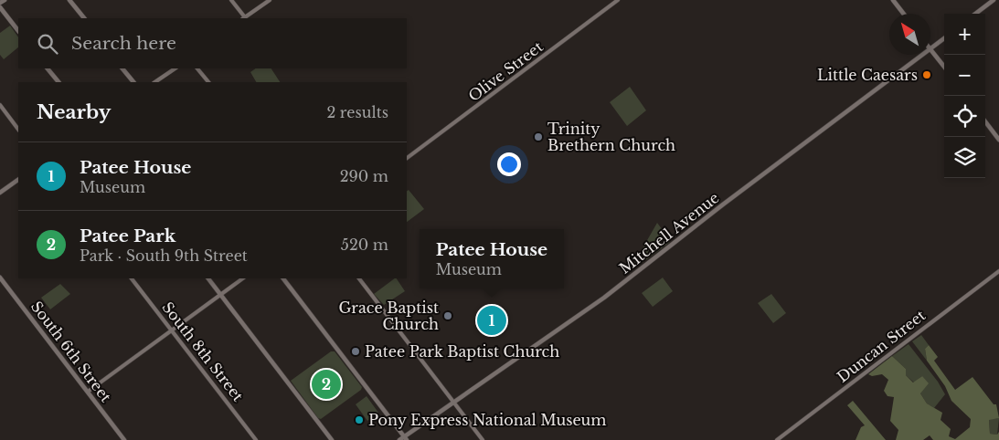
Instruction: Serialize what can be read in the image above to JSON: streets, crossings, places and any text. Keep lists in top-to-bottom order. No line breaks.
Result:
{"streets":{"main road":["Mitchell Avenue","South 6th Street"],"street":["Olive Street","Duncan Street","South 8th Street"]},"places":["Little Caesars","Trinity Brethern Church","Grace Baptist Church","Patee Park Baptist Church","Pony Express National Museum"],"north":"top left","page":{"map_buttons":["+","−"],"search":"Search here","heading":["Nearby","2 results"],"list":[{"mark":"1","name":"Patee House","note":"Museum","value":"290 m"},{"mark":"2","name":"Patee Park","note":"Park · South 9th Street","value":"520 m"}],"popup":["Patee House","Museum"],"pins":["1","2"]}}
